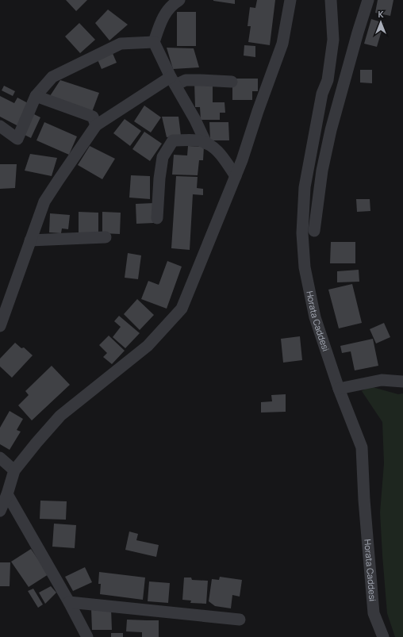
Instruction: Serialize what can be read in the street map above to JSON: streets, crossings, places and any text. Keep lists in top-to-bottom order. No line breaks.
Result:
{"streets":{"street":["Horata Caddesi"]},"north":"top"}
